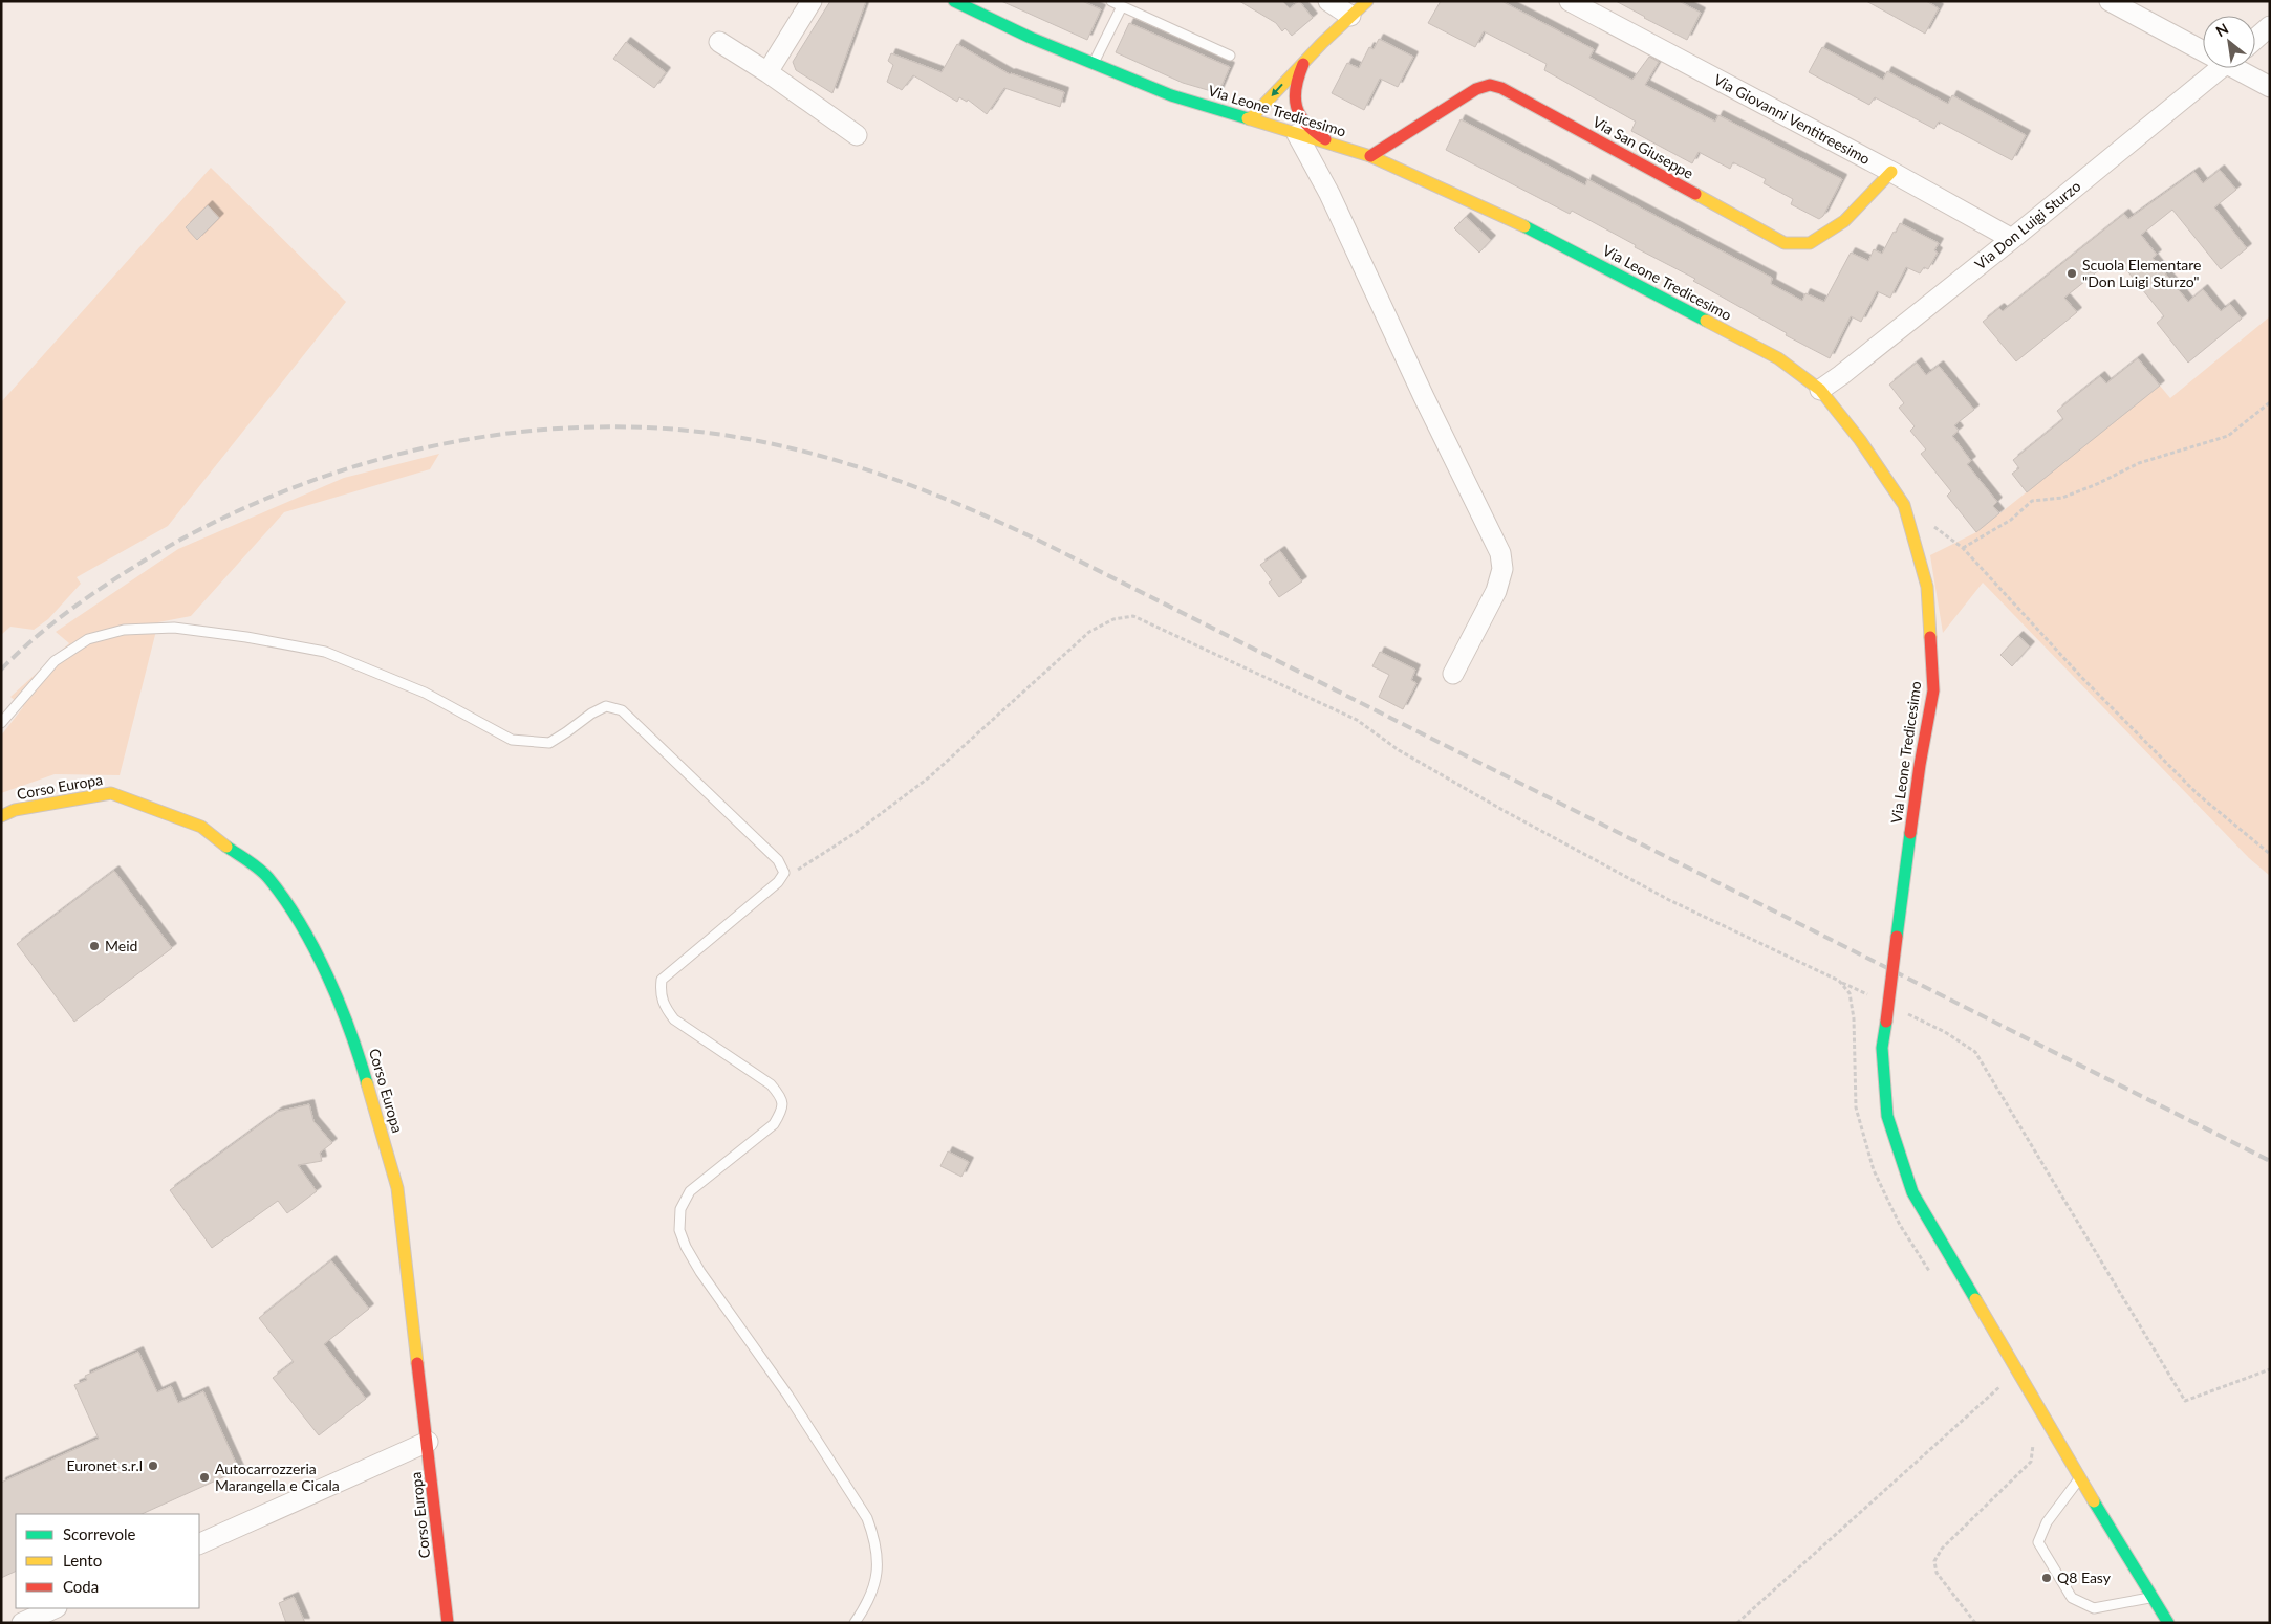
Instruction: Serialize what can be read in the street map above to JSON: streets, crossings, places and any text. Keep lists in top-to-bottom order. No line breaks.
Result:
{"streets":{"street":["Via Leone Tredicesimo","Via Giovanni Ventitreesimo","Via San Giuseppe","Via Don Luigi Sturzo","Corso Europa"]},"crossings":[["Via Leone Tredicesimo","Via San Giuseppe"],["Via Leone Tredicesimo","Via Don Luigi Sturzo"],["Via Giovanni Ventitreesimo","Via San Giuseppe"],["Via Giovanni Ventitreesimo","Via Don Luigi Sturzo"]],"places":["Scuola Elementare \"Don Luigi Sturzo\"","Meid","Euronet s.r.l","Autocarrozzeria Marangella e Cicala","Q8 Easy"],"legend":["Scorrevole","Lento","Coda"],"north":"top left"}
